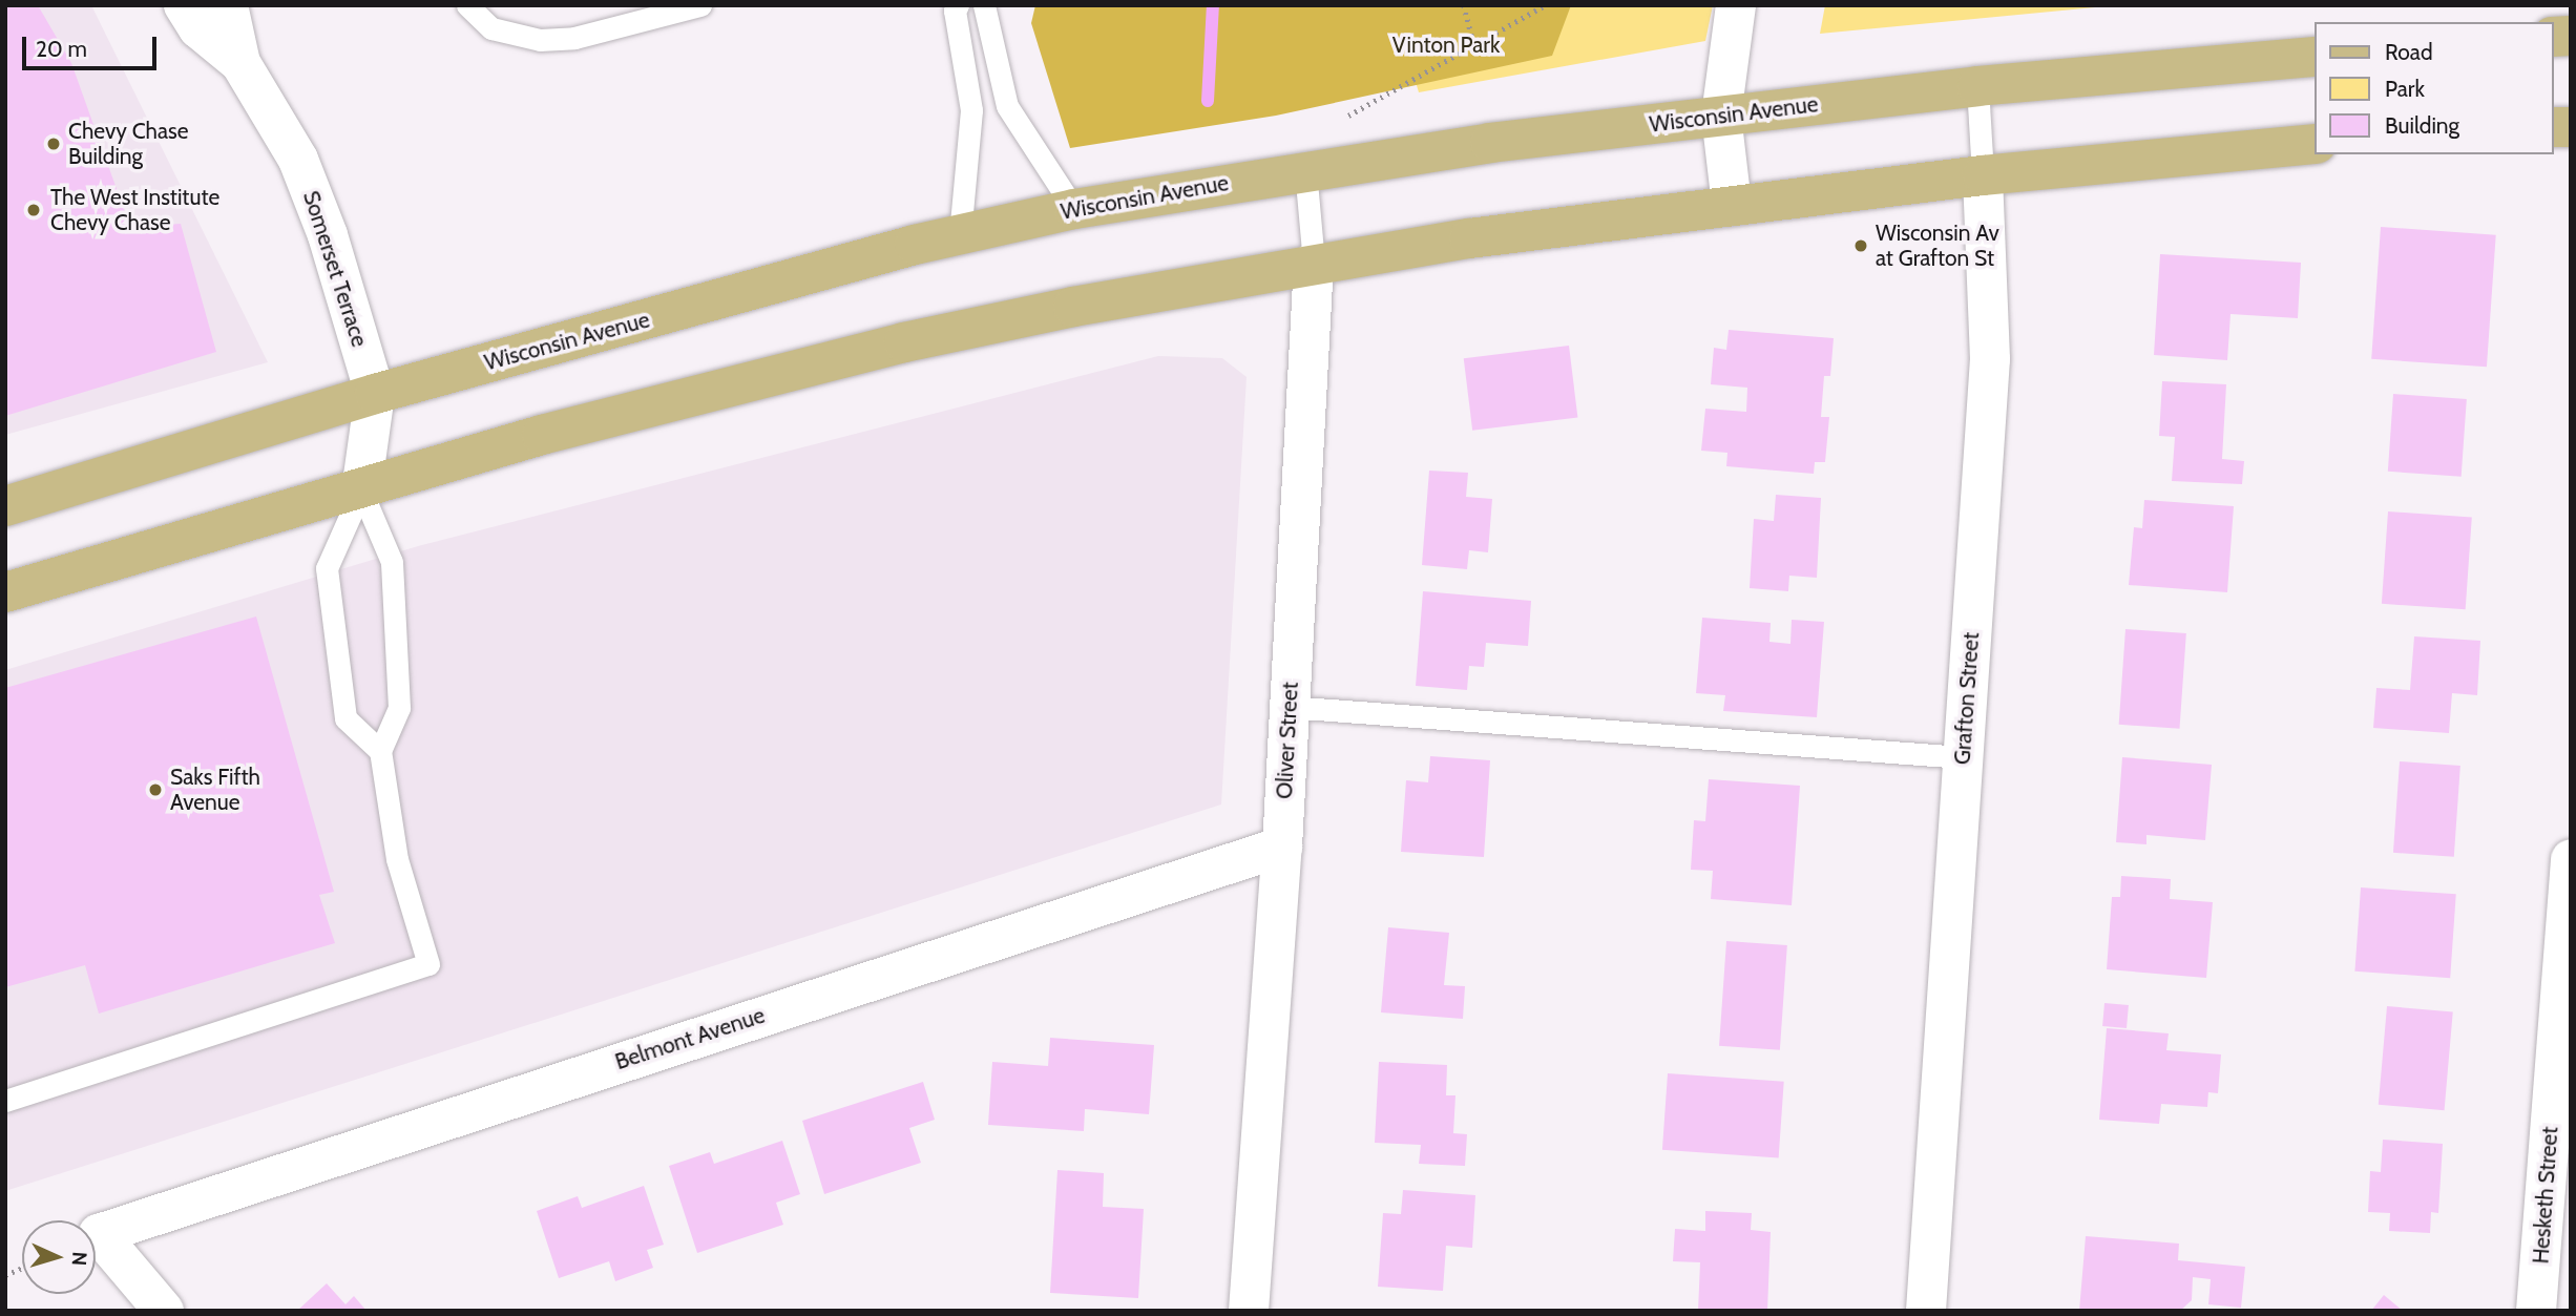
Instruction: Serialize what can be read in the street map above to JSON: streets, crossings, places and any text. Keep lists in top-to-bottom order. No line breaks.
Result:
{"streets":{"main road":["Wisconsin Avenue"],"street":["Somerset Terrace","Grafton Street","Oliver Street","Belmont Avenue","Hesketh Street"]},"crossings":[["Wisconsin Avenue","Somerset Terrace"],["Wisconsin Avenue","Grafton Street"],["Wisconsin Avenue","Oliver Street"],["Oliver Street","Belmont Avenue"]],"parks":["Vinton Park"],"places":["Chevy Chase Building","The West Institute Chevy Chase","Wisconsin Av at Grafton St","Saks Fifth Avenue"],"legend":["Road","Park","Building"],"scale_bar":"20 m","north":"right"}
